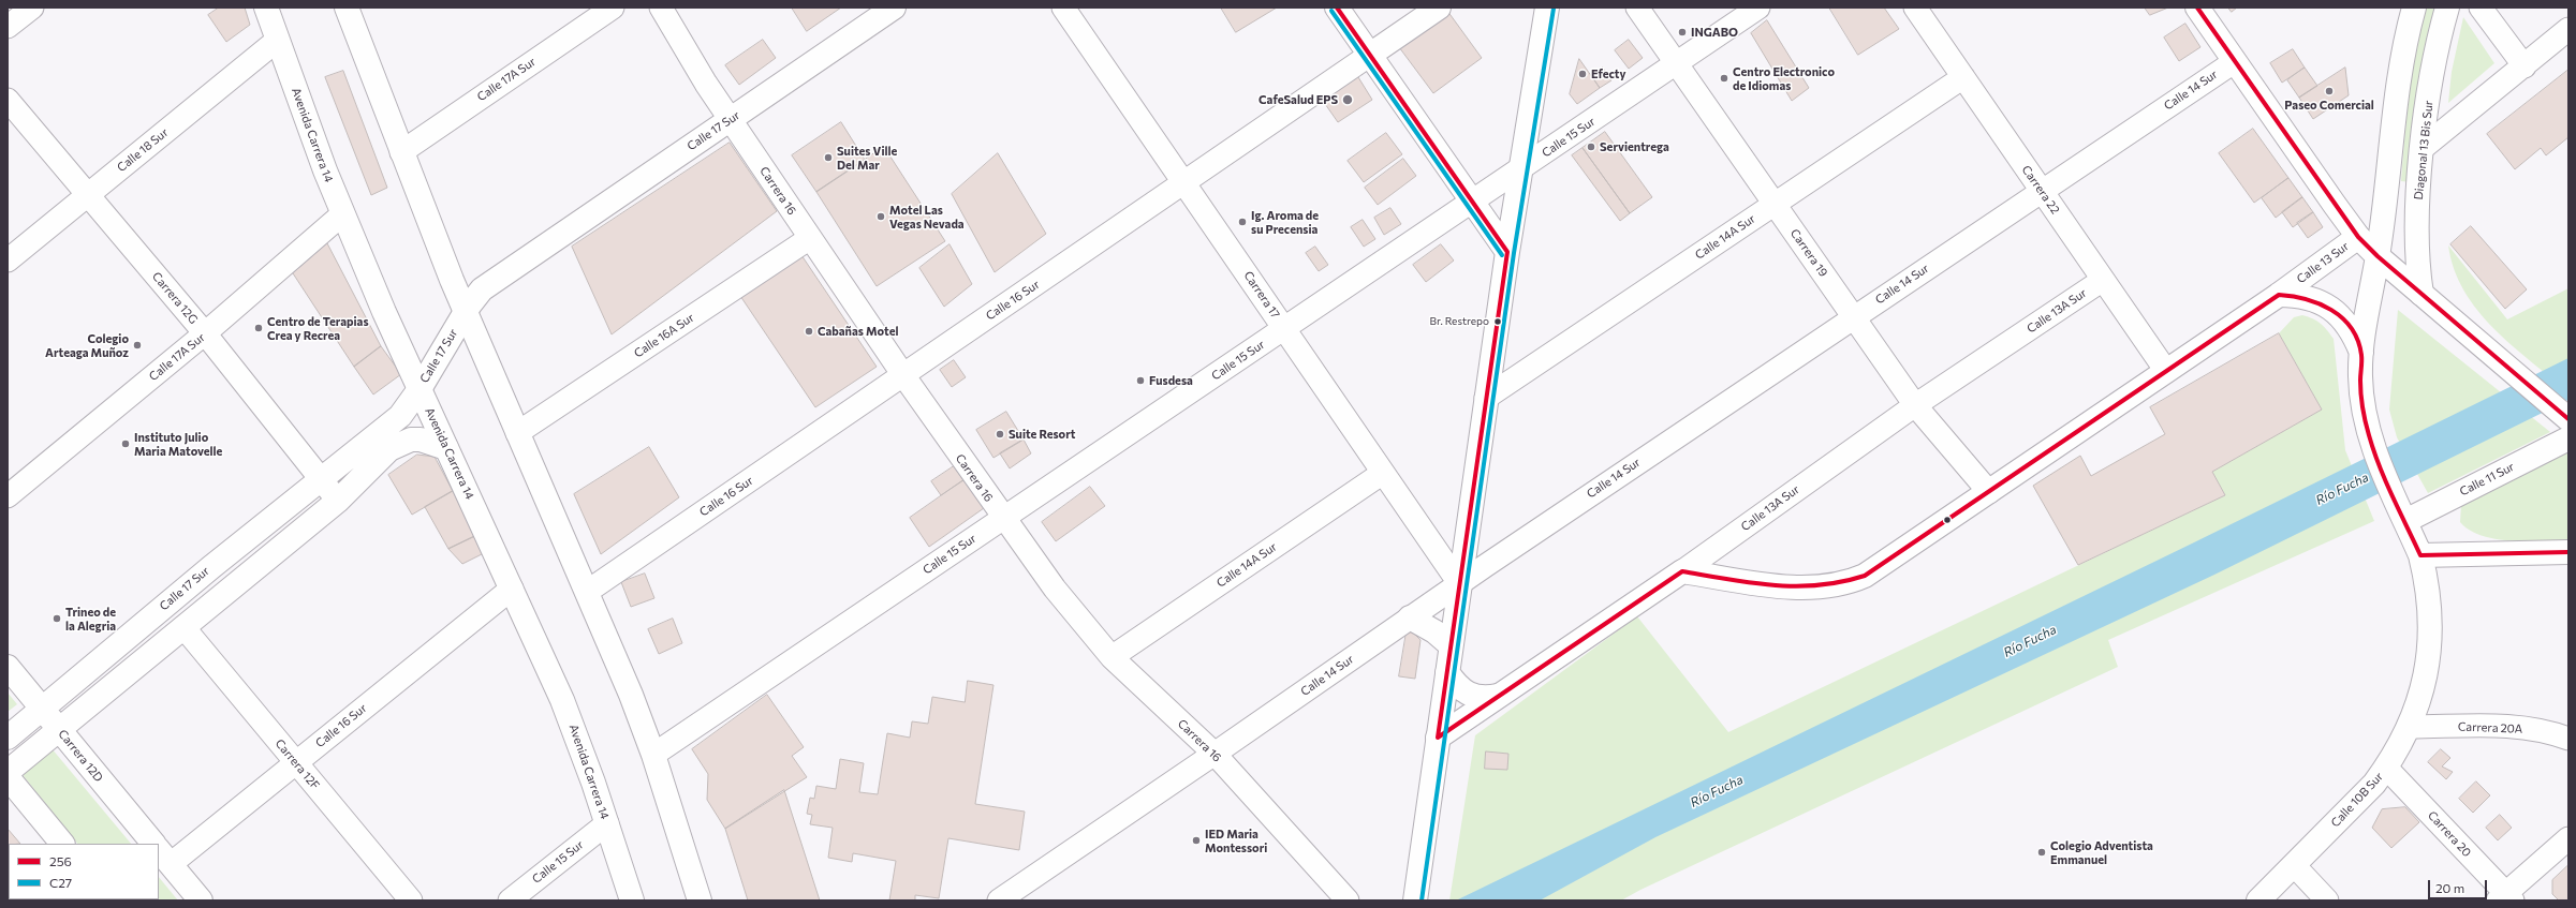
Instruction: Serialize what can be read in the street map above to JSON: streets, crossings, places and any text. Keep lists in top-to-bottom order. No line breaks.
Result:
{"streets":{"main road":["Calle 17 Sur","Avenida Carrera 14","Diagonal 13 Bis Sur","Calle 13 Sur","Calle 16 Sur","Calle 13A Sur","Calle 11 Sur","Carrera 12D","Calle 10B Sur"],"street":["Calle 17A Sur","Calle 14 Sur","Calle 15 Sur","Calle 18 Sur","Carrera 22","Carrera 16","Calle 14A Sur","Carrera 19","Carrera 17","Carrera 12G","Calle 16A Sur","Carrera 20A","Carrera 12F","Carrera 20"]},"crossings":[["Calle 17A Sur","Avenida Carrera 14"],["Calle 17A Sur","Carrera 12G"],["Calle 14 Sur","Carrera 22"],["Calle 14 Sur","Carrera 16"],["Calle 14 Sur","Carrera 19"],["Calle 14 Sur","Carrera 17"],["Calle 17 Sur","Avenida Carrera 14"],["Calle 17 Sur","Carrera 16"],["Calle 17 Sur","Carrera 12G"],["Calle 17 Sur","Carrera 12D"],["Avenida Carrera 14","Calle 15 Sur"],["Avenida Carrera 14","Calle 18 Sur"],["Avenida Carrera 14","Calle 16 Sur"],["Calle 15 Sur","Carrera 16"],["Calle 15 Sur","Carrera 19"],["Calle 15 Sur","Carrera 17"],["Calle 18 Sur","Carrera 12G"],["Carrera 22","Calle 14A Sur"],["Carrera 22","Calle 13 Sur"],["Carrera 22","Calle 13A Sur"],["Carrera 16","Calle 14A Sur"],["Carrera 16","Calle 16 Sur"],["Carrera 16","Calle 16A Sur"],["Calle 14A Sur","Carrera 19"],["Calle 14A Sur","Carrera 17"],["Carrera 19","Calle 13 Sur"],["Carrera 19","Calle 13A Sur"],["Calle 13 Sur","Calle 13A Sur"],["Carrera 17","Calle 16 Sur"],["Calle 16 Sur","Carrera 12F"],["Calle 11 Sur","Calle 10B Sur"],["Carrera 20A","Calle 10B Sur"],["Calle 10B Sur","Carrera 20"]],"water":["Río Fucha"],"places":["INGABO","Efecty","Centro Electronico de Idiomas","Paseo Comercial","CafeSalud EPS","Servientrega","Suites Ville Del Mar","Motel Las Vegas Nevada","Ig. Aroma de su Precensia","Br. Restrepo","Centro de Terapias Crea y Recrea","Cabañas Motel","Colegio Arteaga Muñoz","Fusdesa","Suite Resort","Instituto Julio Maria Matovelle","Trineo de la Alegria","IED Maria Montessori","Colegio Adventista Emmanuel"],"lines":["transit line 256","transit line C27"],"legend":["256","C27"],"scale_bar":"20 m"}
